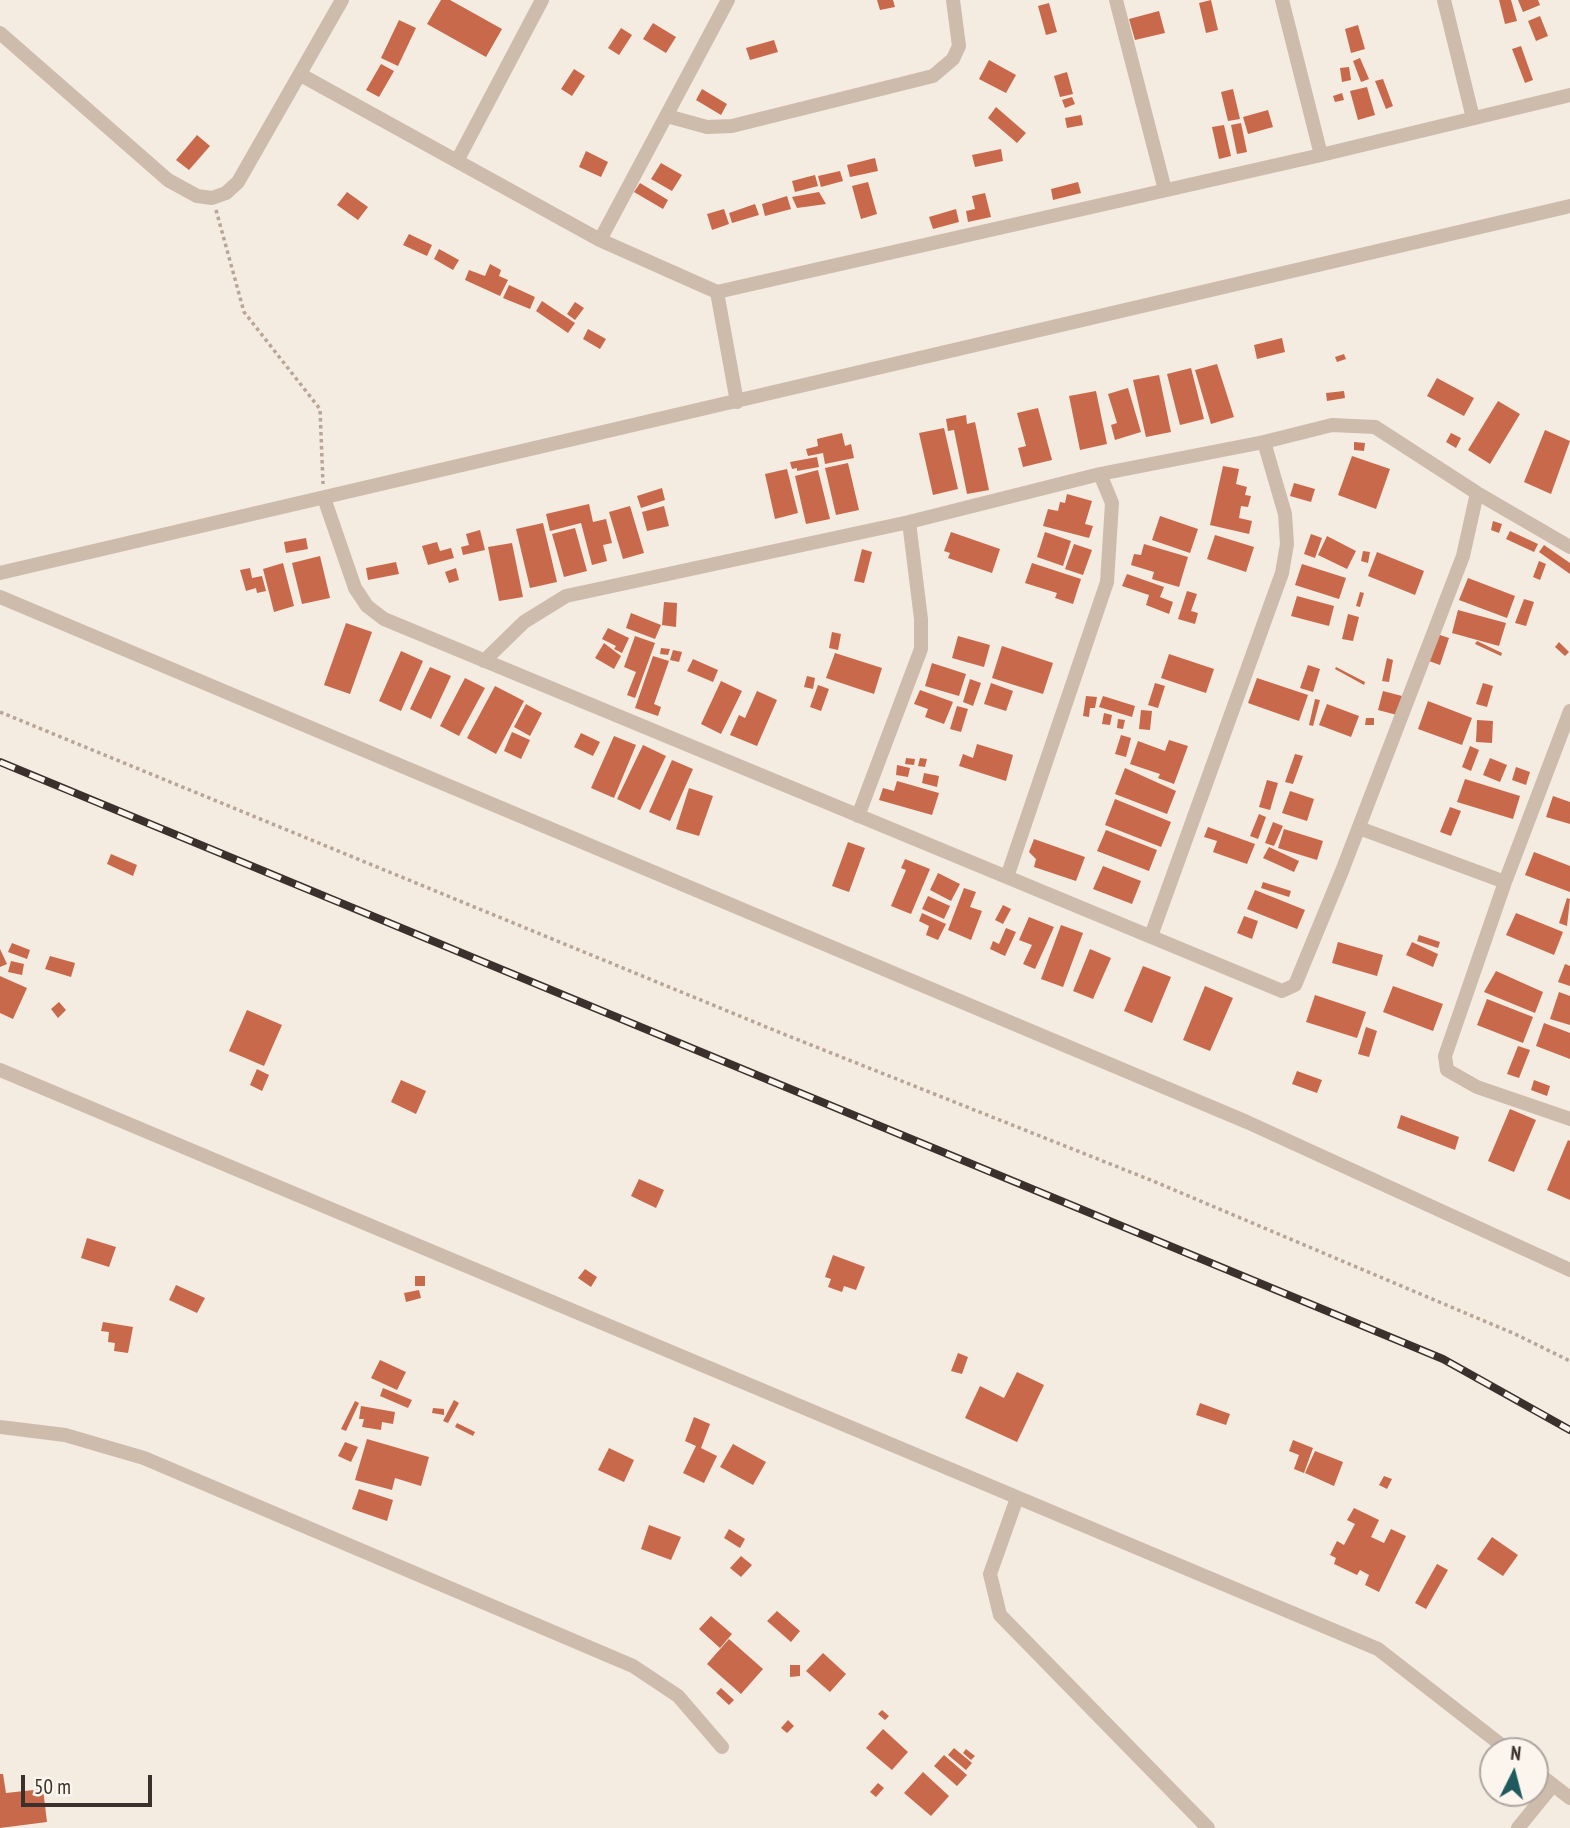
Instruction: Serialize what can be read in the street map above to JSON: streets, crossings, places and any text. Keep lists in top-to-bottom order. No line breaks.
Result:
{"scale_bar":"50 m","north":"top"}
